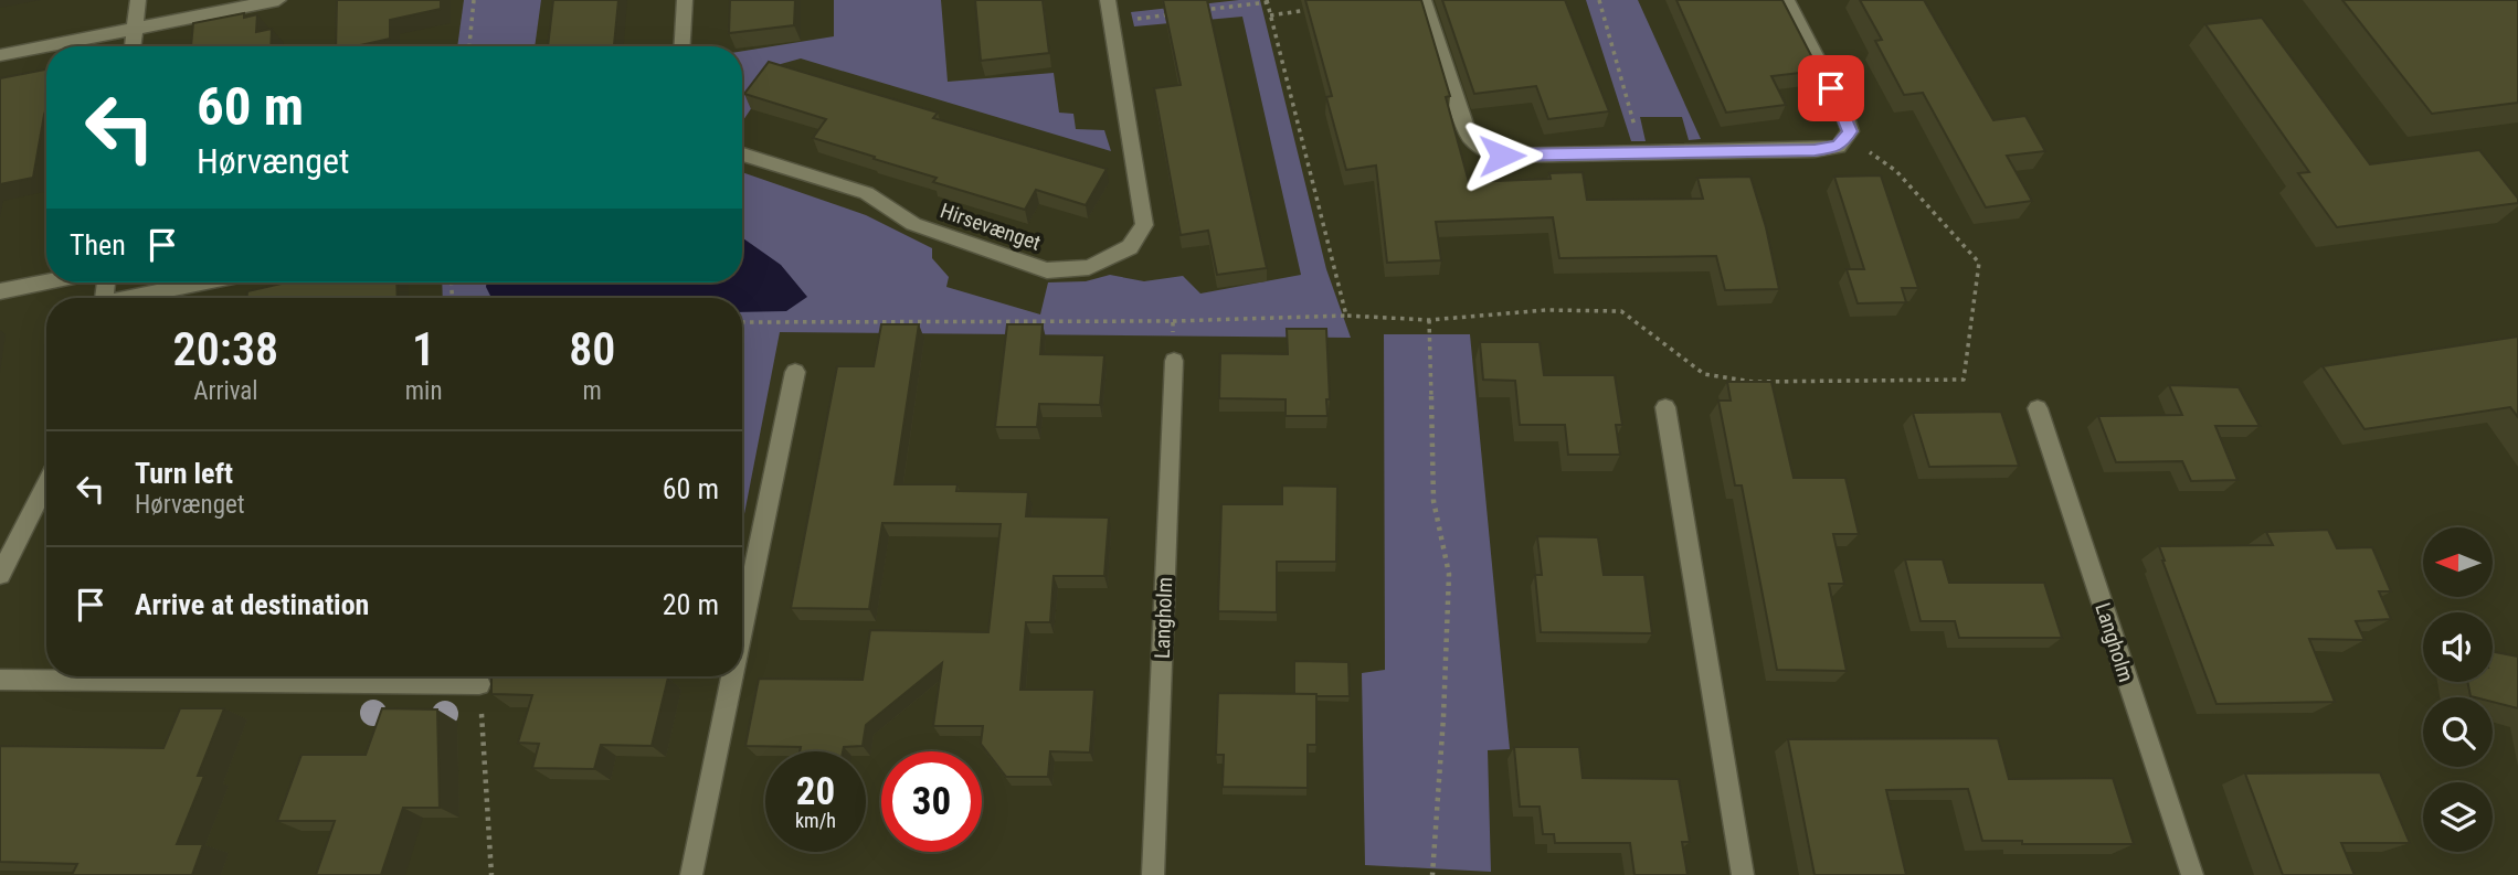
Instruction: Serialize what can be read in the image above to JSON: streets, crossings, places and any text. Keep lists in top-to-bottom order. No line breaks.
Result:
{"streets":{"street":["Hirsevænget","Langholm"]},"north":"left","page":{"turn":["60 m","Hørvænget"],"then":"Then","eta":["20:38","Arrival","1","min","80","m"],"list":[{"name":"Turn left","note":"Hørvænget","value":"60 m"},{"name":"Arrive at destination","value":"20 m"}],"speed":"20 km/h","limit":"30"}}
